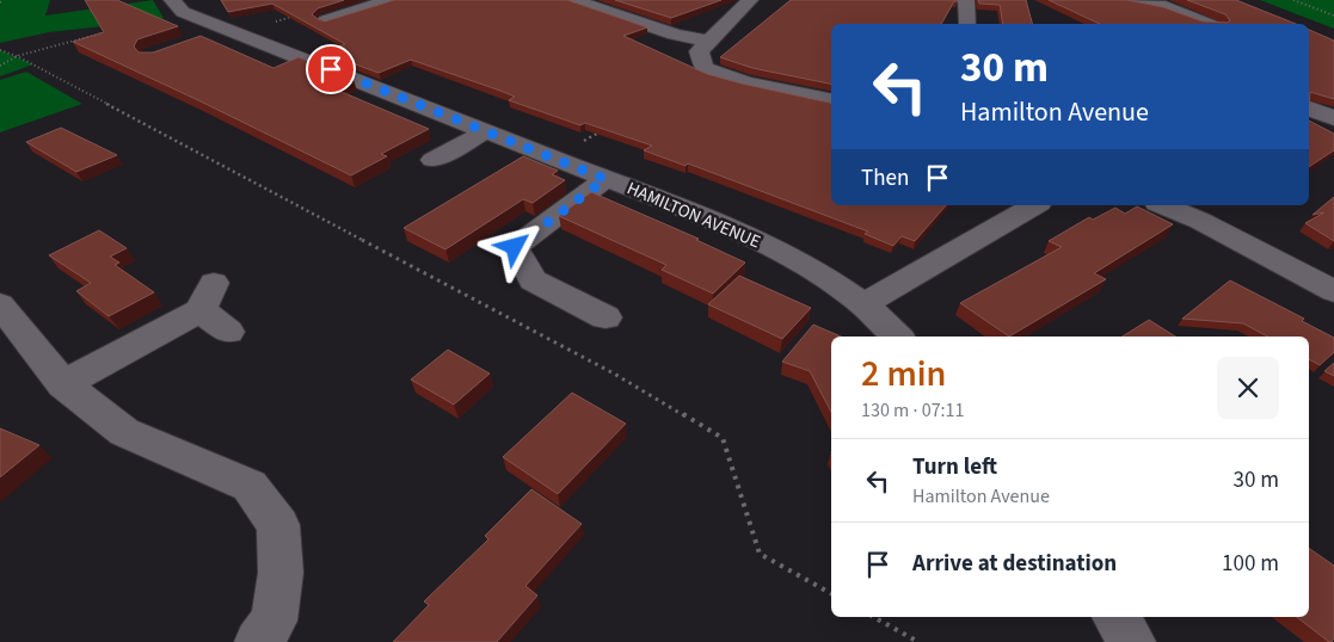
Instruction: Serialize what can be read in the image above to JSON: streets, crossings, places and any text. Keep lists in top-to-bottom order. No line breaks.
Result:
{"streets":{"street":["HAMILTON AVENUE"]},"page":{"turn":["30 m","Hamilton Avenue"],"then":"Then","heading":["2 min","130 m · 07:11"],"list":[{"name":"Turn left","note":"Hamilton Avenue","value":"30 m"},{"name":"Arrive at destination","value":"100 m"}]}}
